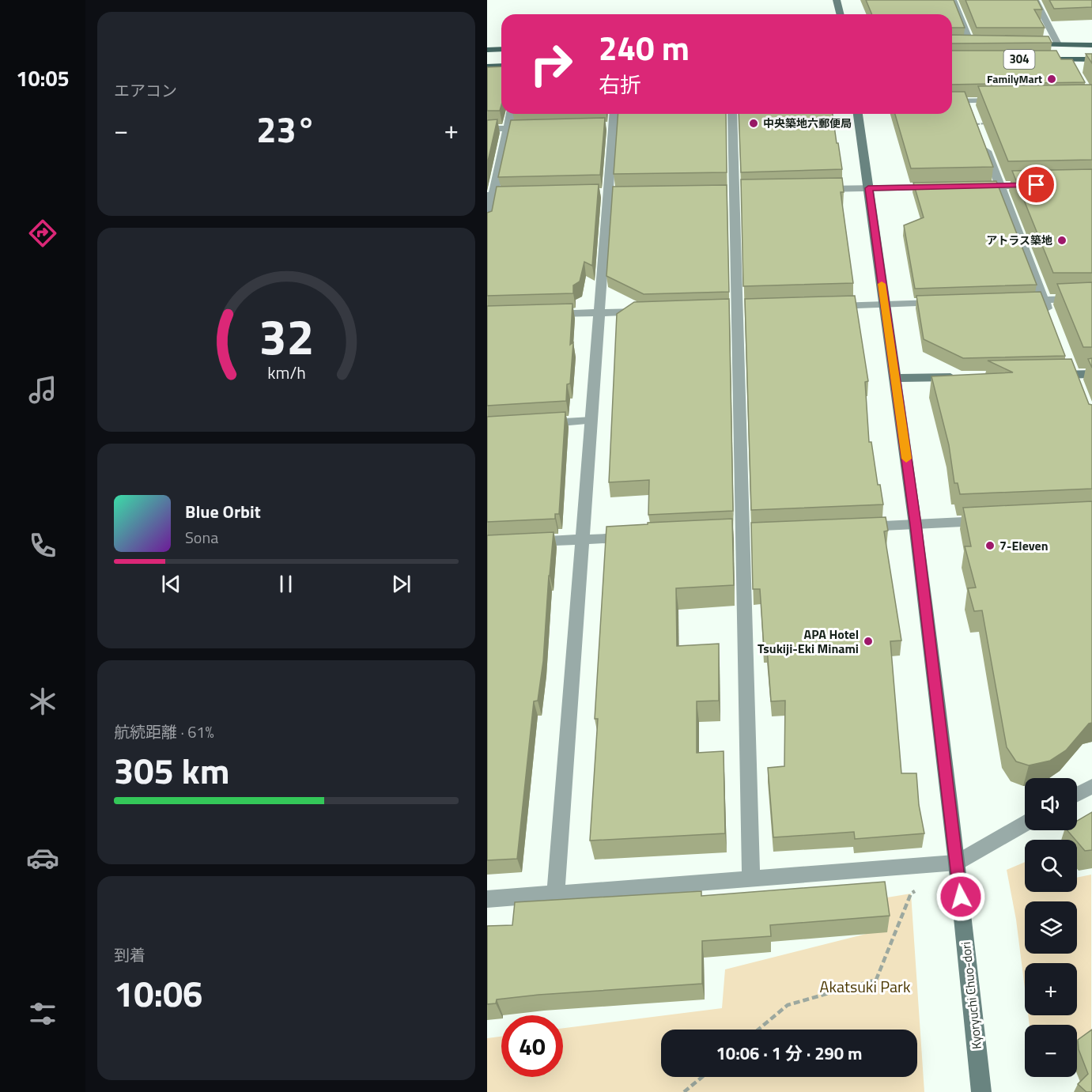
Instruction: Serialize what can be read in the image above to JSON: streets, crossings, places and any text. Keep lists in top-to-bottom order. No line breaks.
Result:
{"streets":{"main road":["304"],"street":["Kyoryuchi Chuo-dori"]},"parks":["Akatsuki Park"],"places":["FamilyMart","中央築地六郵便局","アトラス築地","7-Eleven","APA Hotel Tsukiji-Eki Minami"],"page":{"tabs":"10:05","tile":["エアコン",["航続距離 · 61%","305 km"],["到着","10:06"]],"turn":["240 m","右折"],"heat":["−","23°","+"],"song":["Blue Orbit","Sona"],"map_buttons":["+","−"],"limit":"40","trip":"10:06 · 1 分 · 290 m","gauge":["32","km/h"]}}
